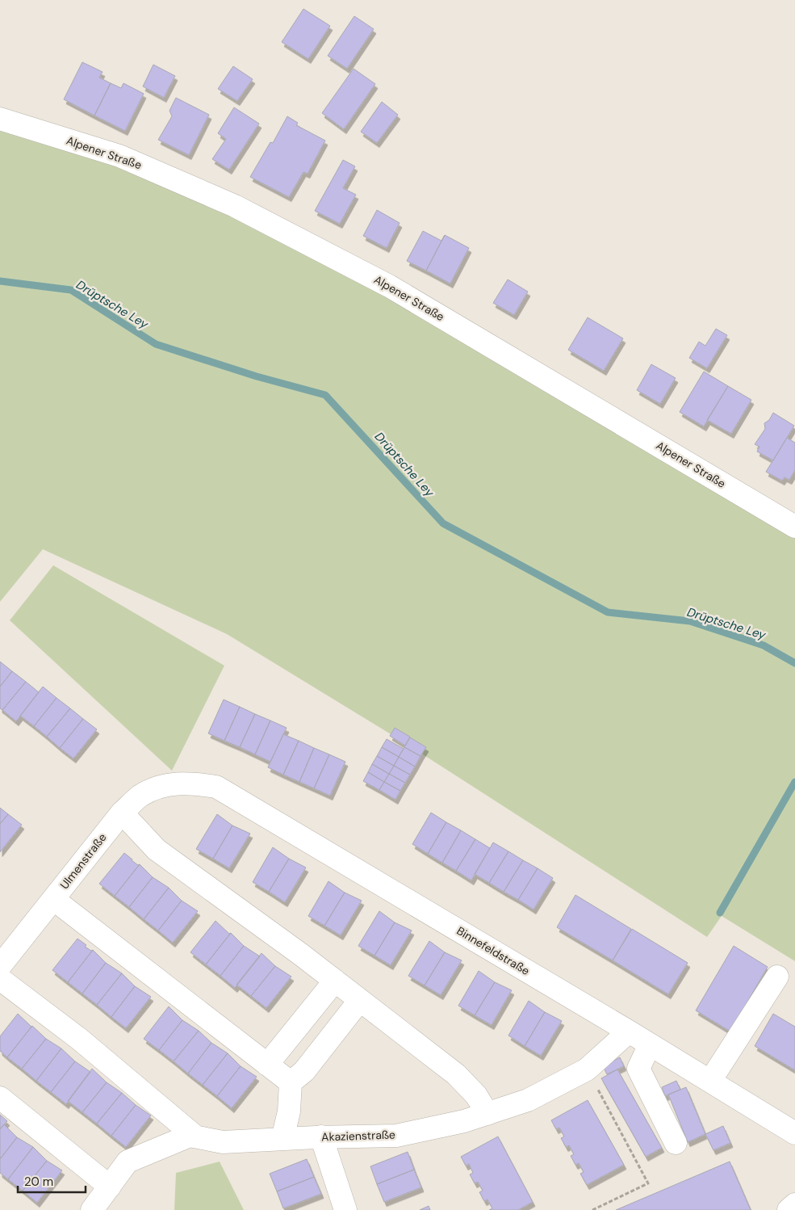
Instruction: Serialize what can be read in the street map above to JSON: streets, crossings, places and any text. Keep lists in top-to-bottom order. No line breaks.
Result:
{"streets":{"street":["Alpener Straße","Ulmenstraße","Binnefeldstraße","Akazienstraße"]},"crossings":[["Ulmenstraße","Binnefeldstraße"],["Binnefeldstraße","Akazienstraße"]],"water":["Drüptsche Ley"],"scale_bar":"20 m"}
